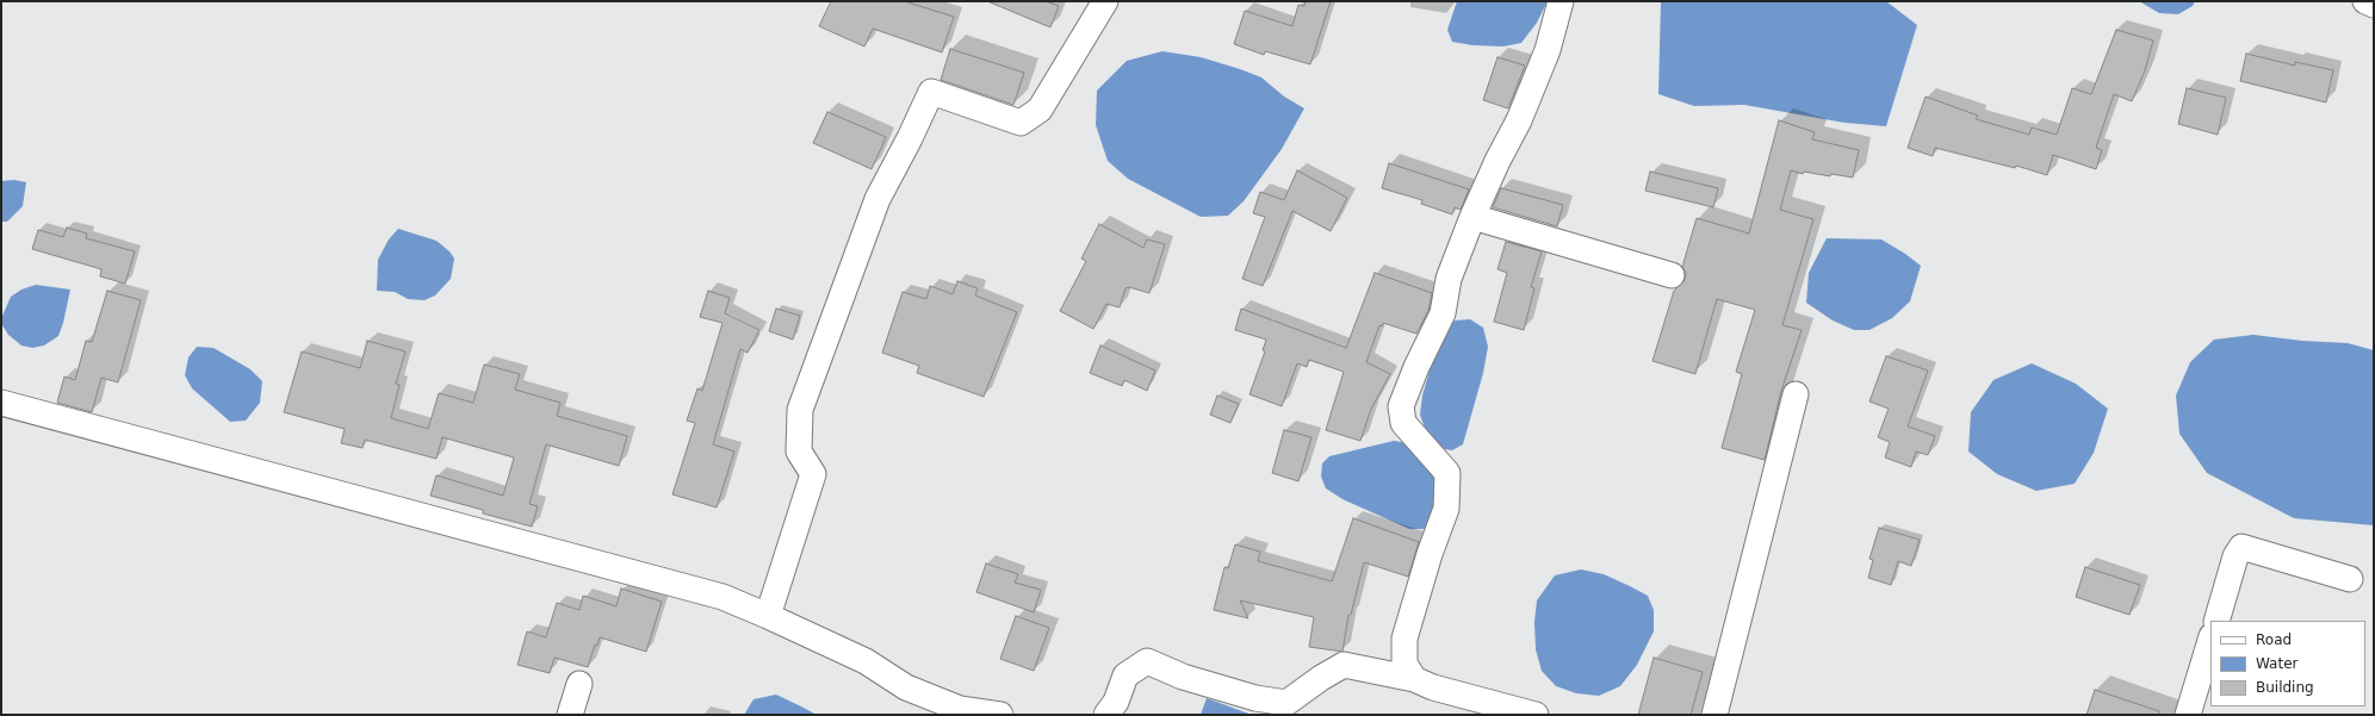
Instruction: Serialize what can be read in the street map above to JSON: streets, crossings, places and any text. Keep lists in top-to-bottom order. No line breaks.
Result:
{"legend":["Road","Water","Building"]}
